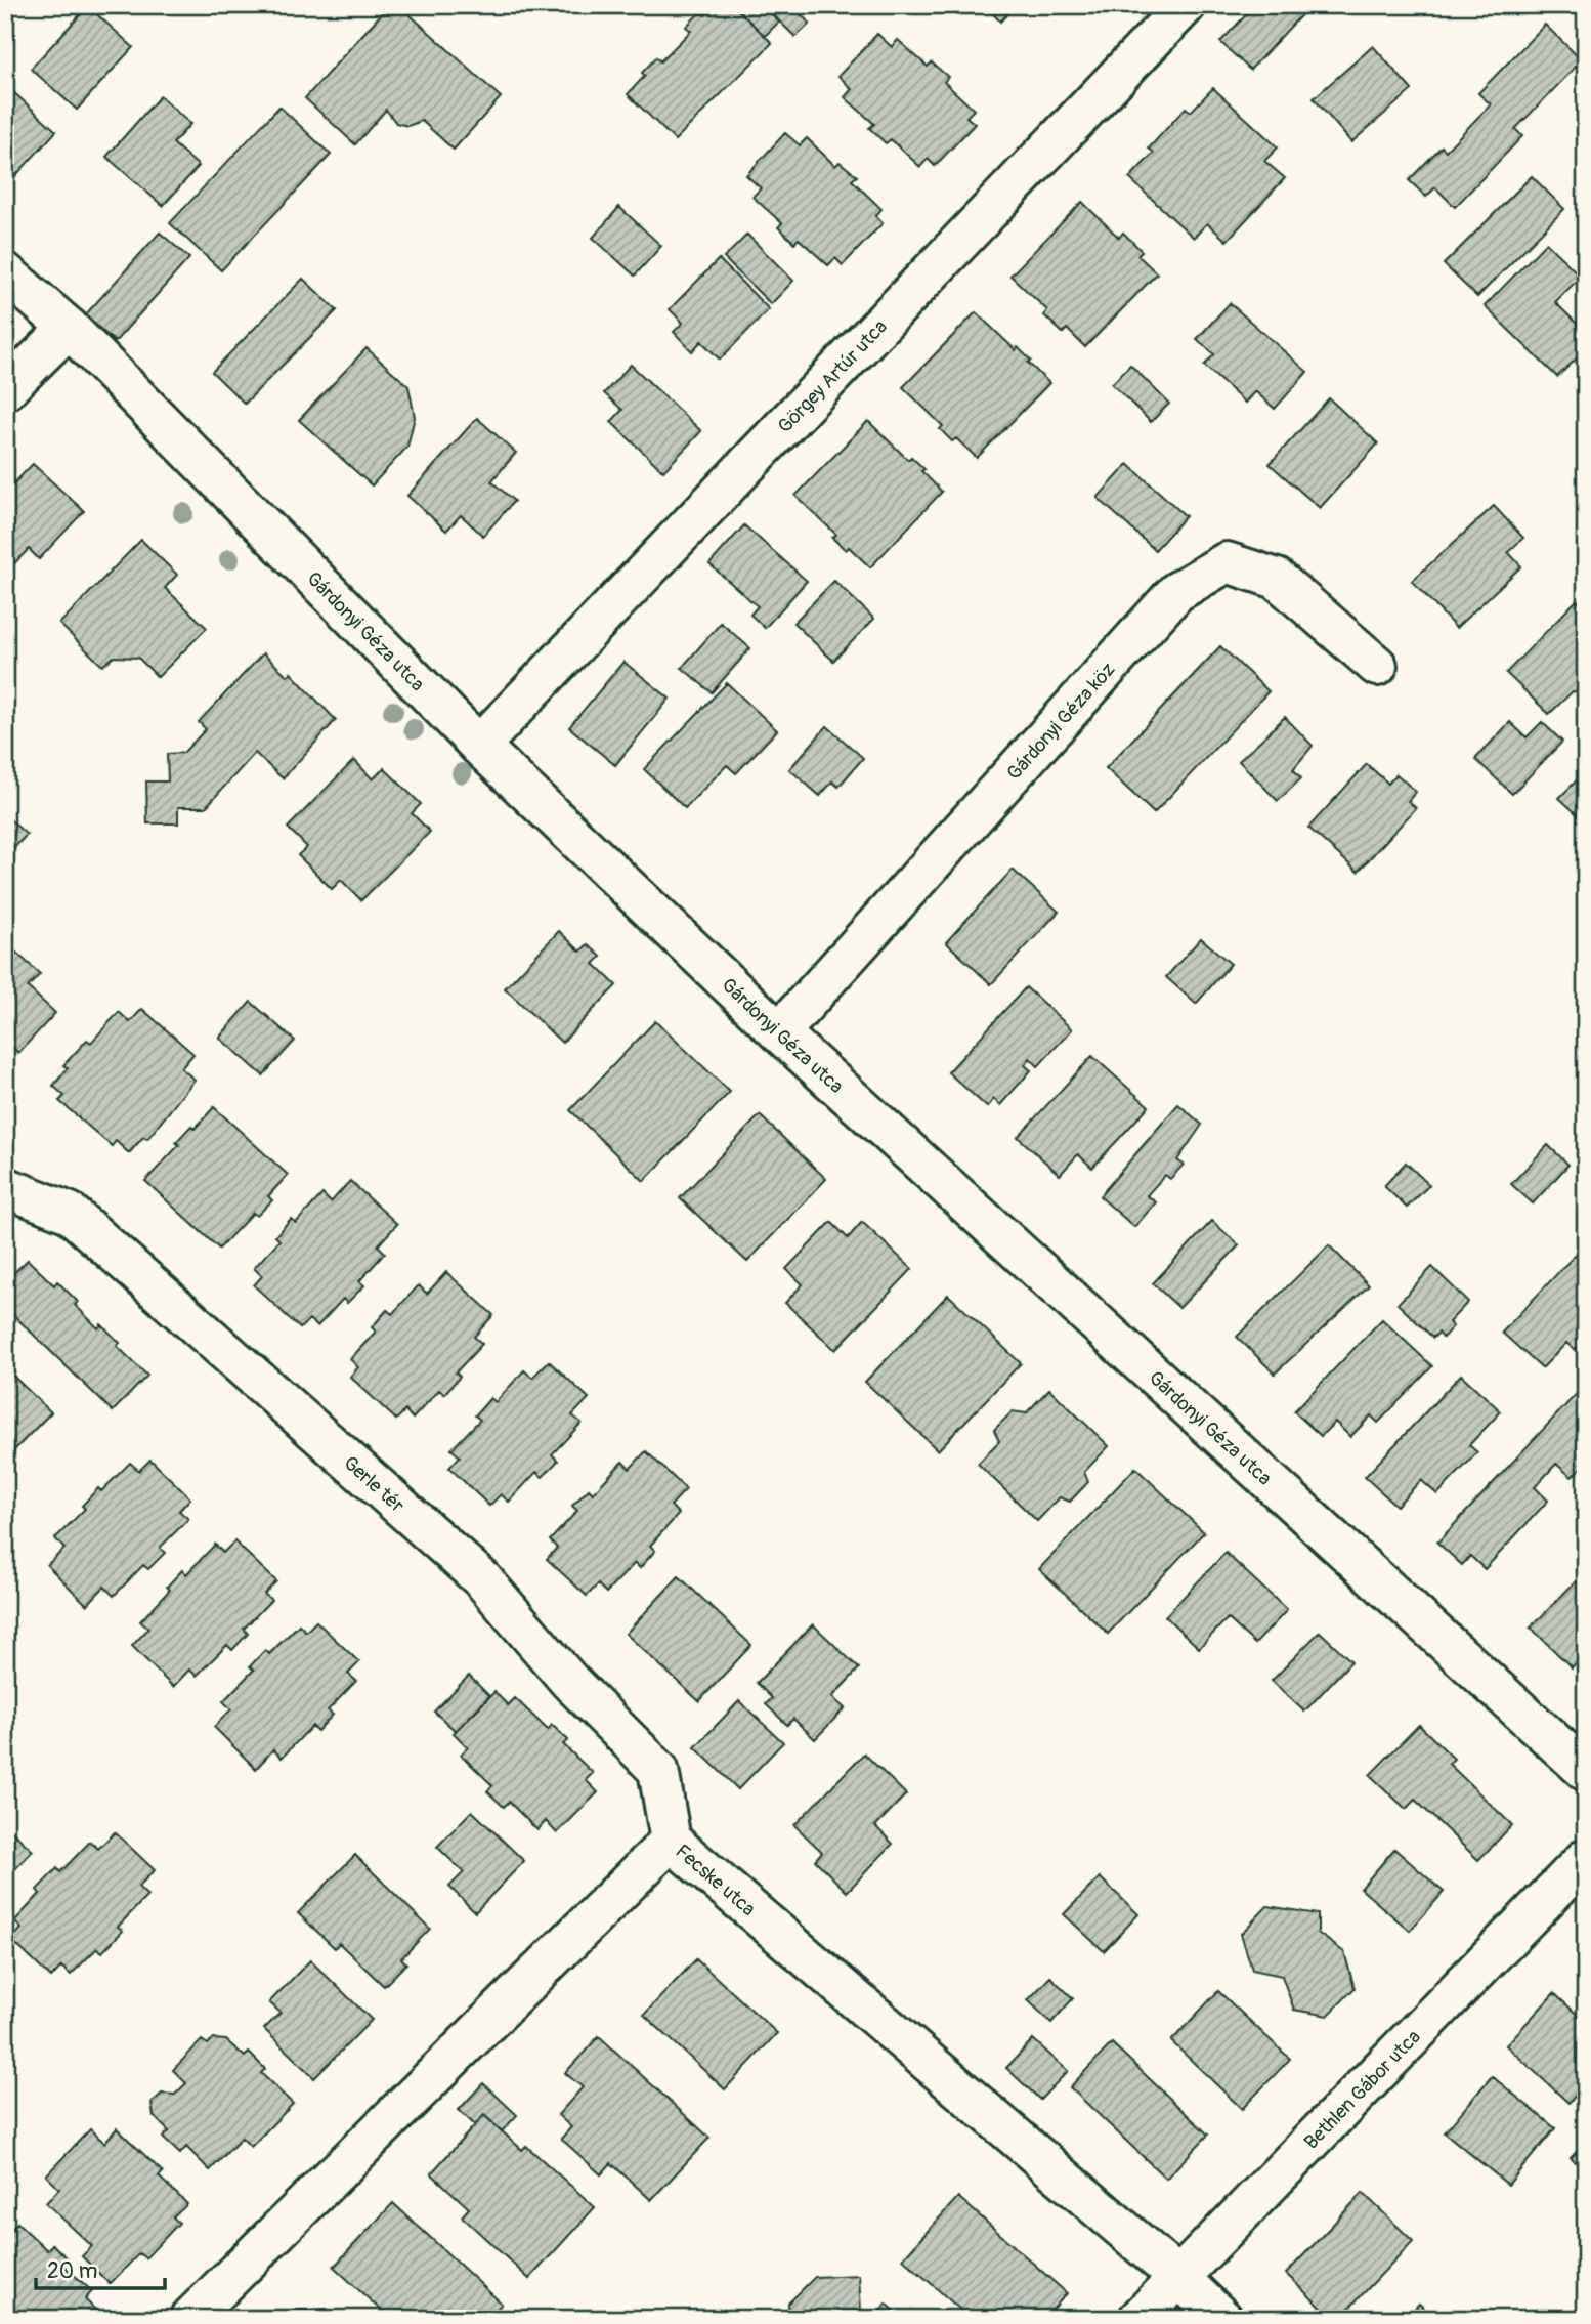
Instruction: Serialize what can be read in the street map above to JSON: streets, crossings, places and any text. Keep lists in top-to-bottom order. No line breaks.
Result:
{"streets":{"street":["Görgey Artúr utca","Gárdonyi Géza utca","Gárdonyi Géza köz","Gerle tér","Fecske utca","Bethlen Gábor utca"]},"crossings":[["Görgey Artúr utca","Gárdonyi Géza utca"],["Gárdonyi Géza utca","Gárdonyi Géza köz"],["Gerle tér","Fecske utca"],["Fecske utca","Bethlen Gábor utca"]],"scale_bar":"20 m"}
